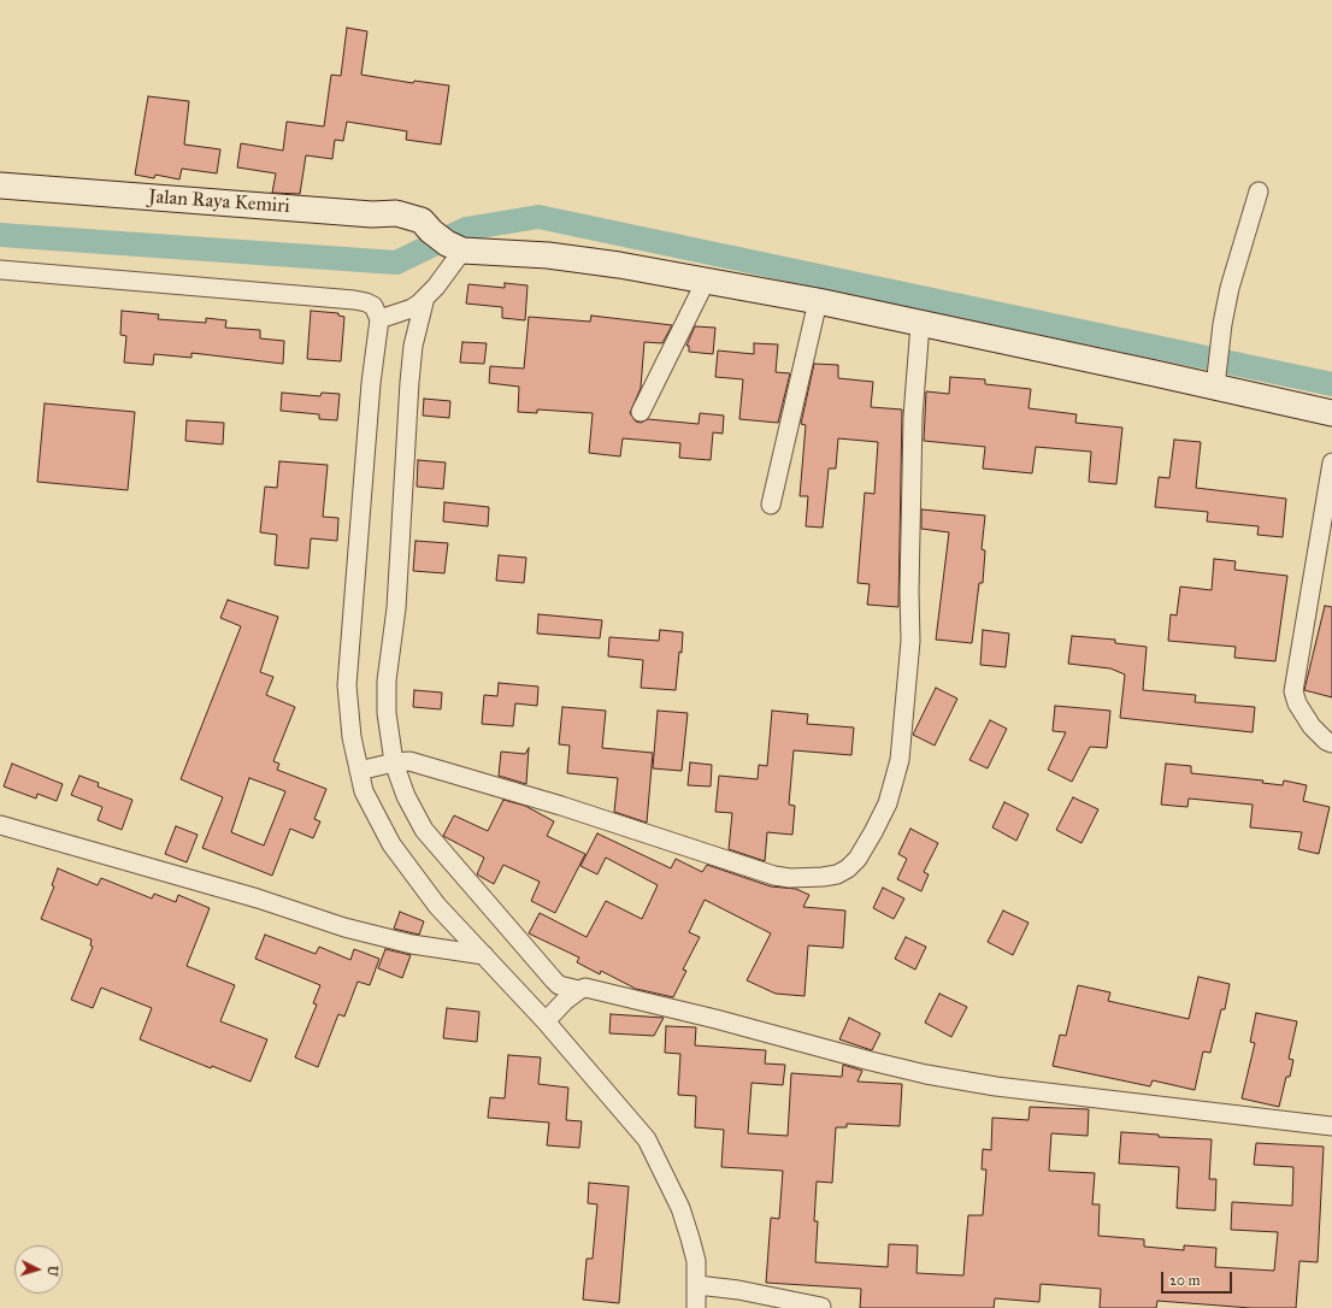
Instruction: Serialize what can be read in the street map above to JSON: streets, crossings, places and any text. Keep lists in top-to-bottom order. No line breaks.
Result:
{"streets":{"main road":["Jalan Raya Kemiri"]},"scale_bar":"20 m","north":"right"}
